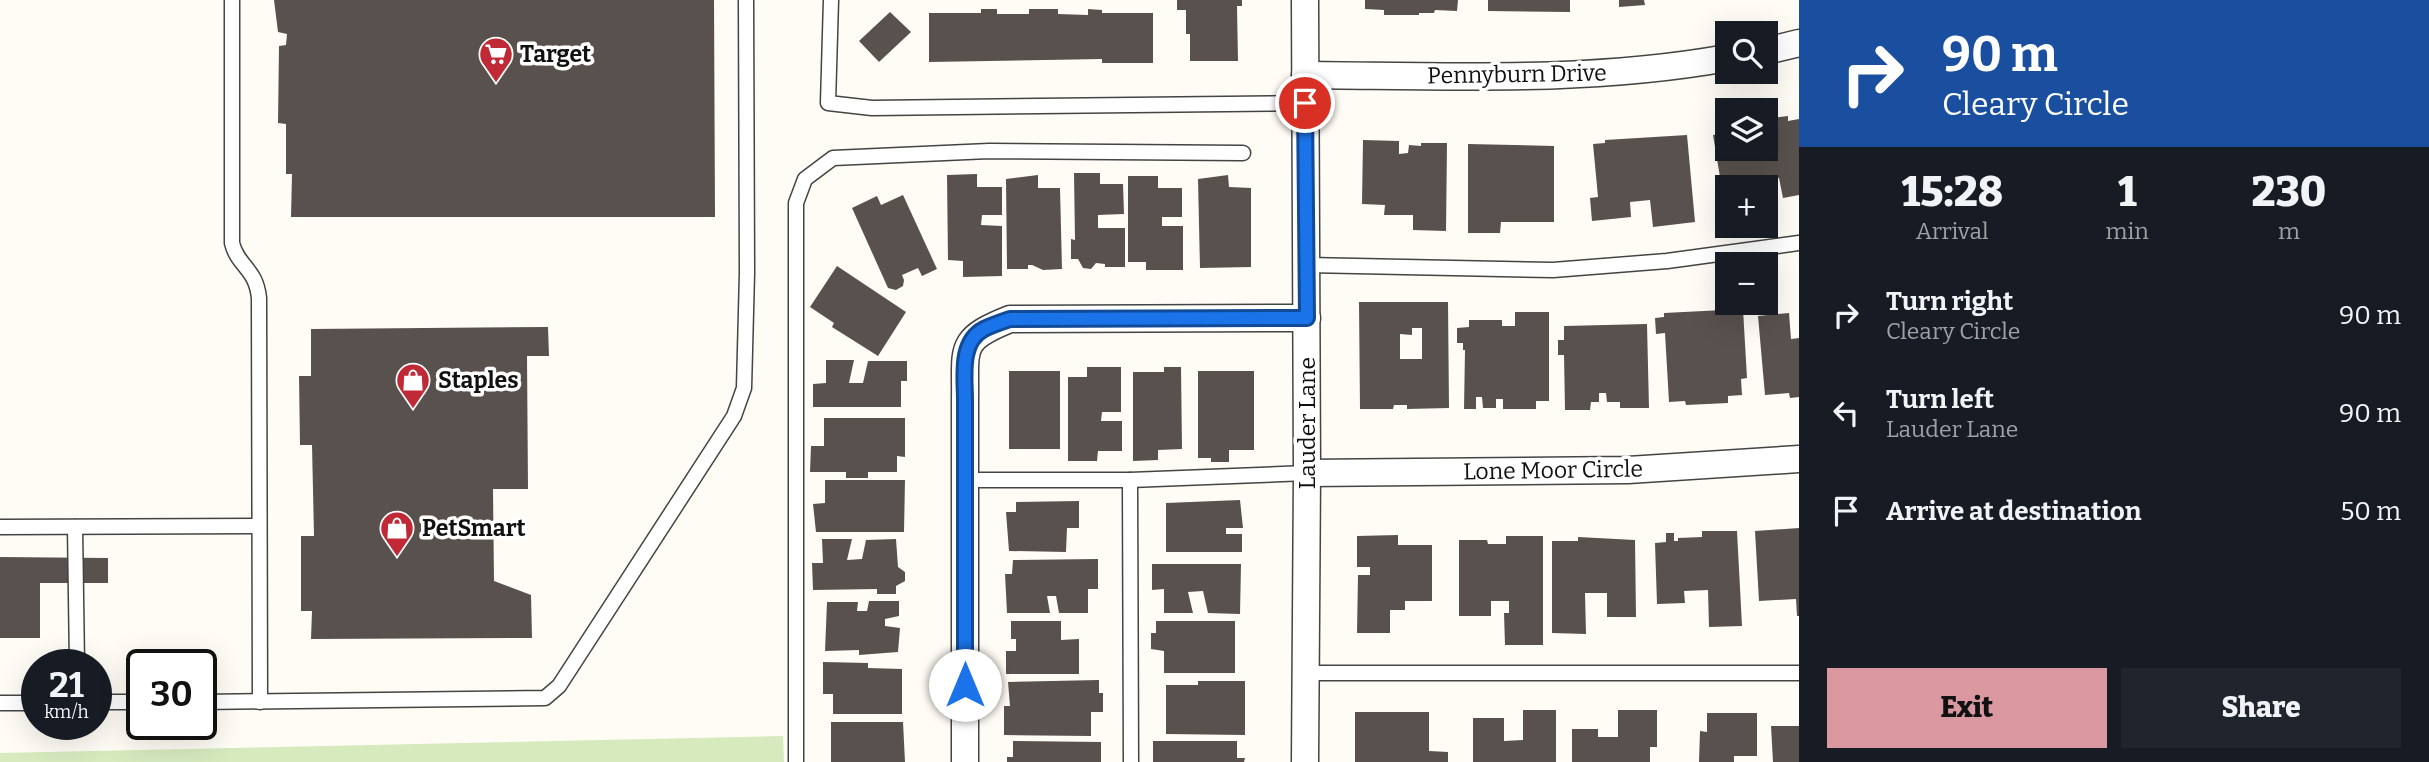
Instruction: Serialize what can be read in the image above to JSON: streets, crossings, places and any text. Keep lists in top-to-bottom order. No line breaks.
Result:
{"streets":{"street":["Pennyburn Drive","Lauder Lane","Lone Moor Circle"]},"crossings":[["Pennyburn Drive","Lauder Lane"],["Lauder Lane","Lone Moor Circle"]],"places":{"supermarket":["Target"],"shop":["Staples","PetSmart"]},"page":{"turn":["90 m","Cleary Circle"],"map_buttons":["+","−"],"eta":["15:28","Arrival","1","min","230","m"],"list":[{"name":"Turn right","note":"Cleary Circle","value":"90 m"},{"name":"Turn left","note":"Lauder Lane","value":"90 m"},{"name":"Arrive at destination","value":"50 m"}],"speed":"21 km/h","limit":"30","buttons":["Exit","Share"]}}
